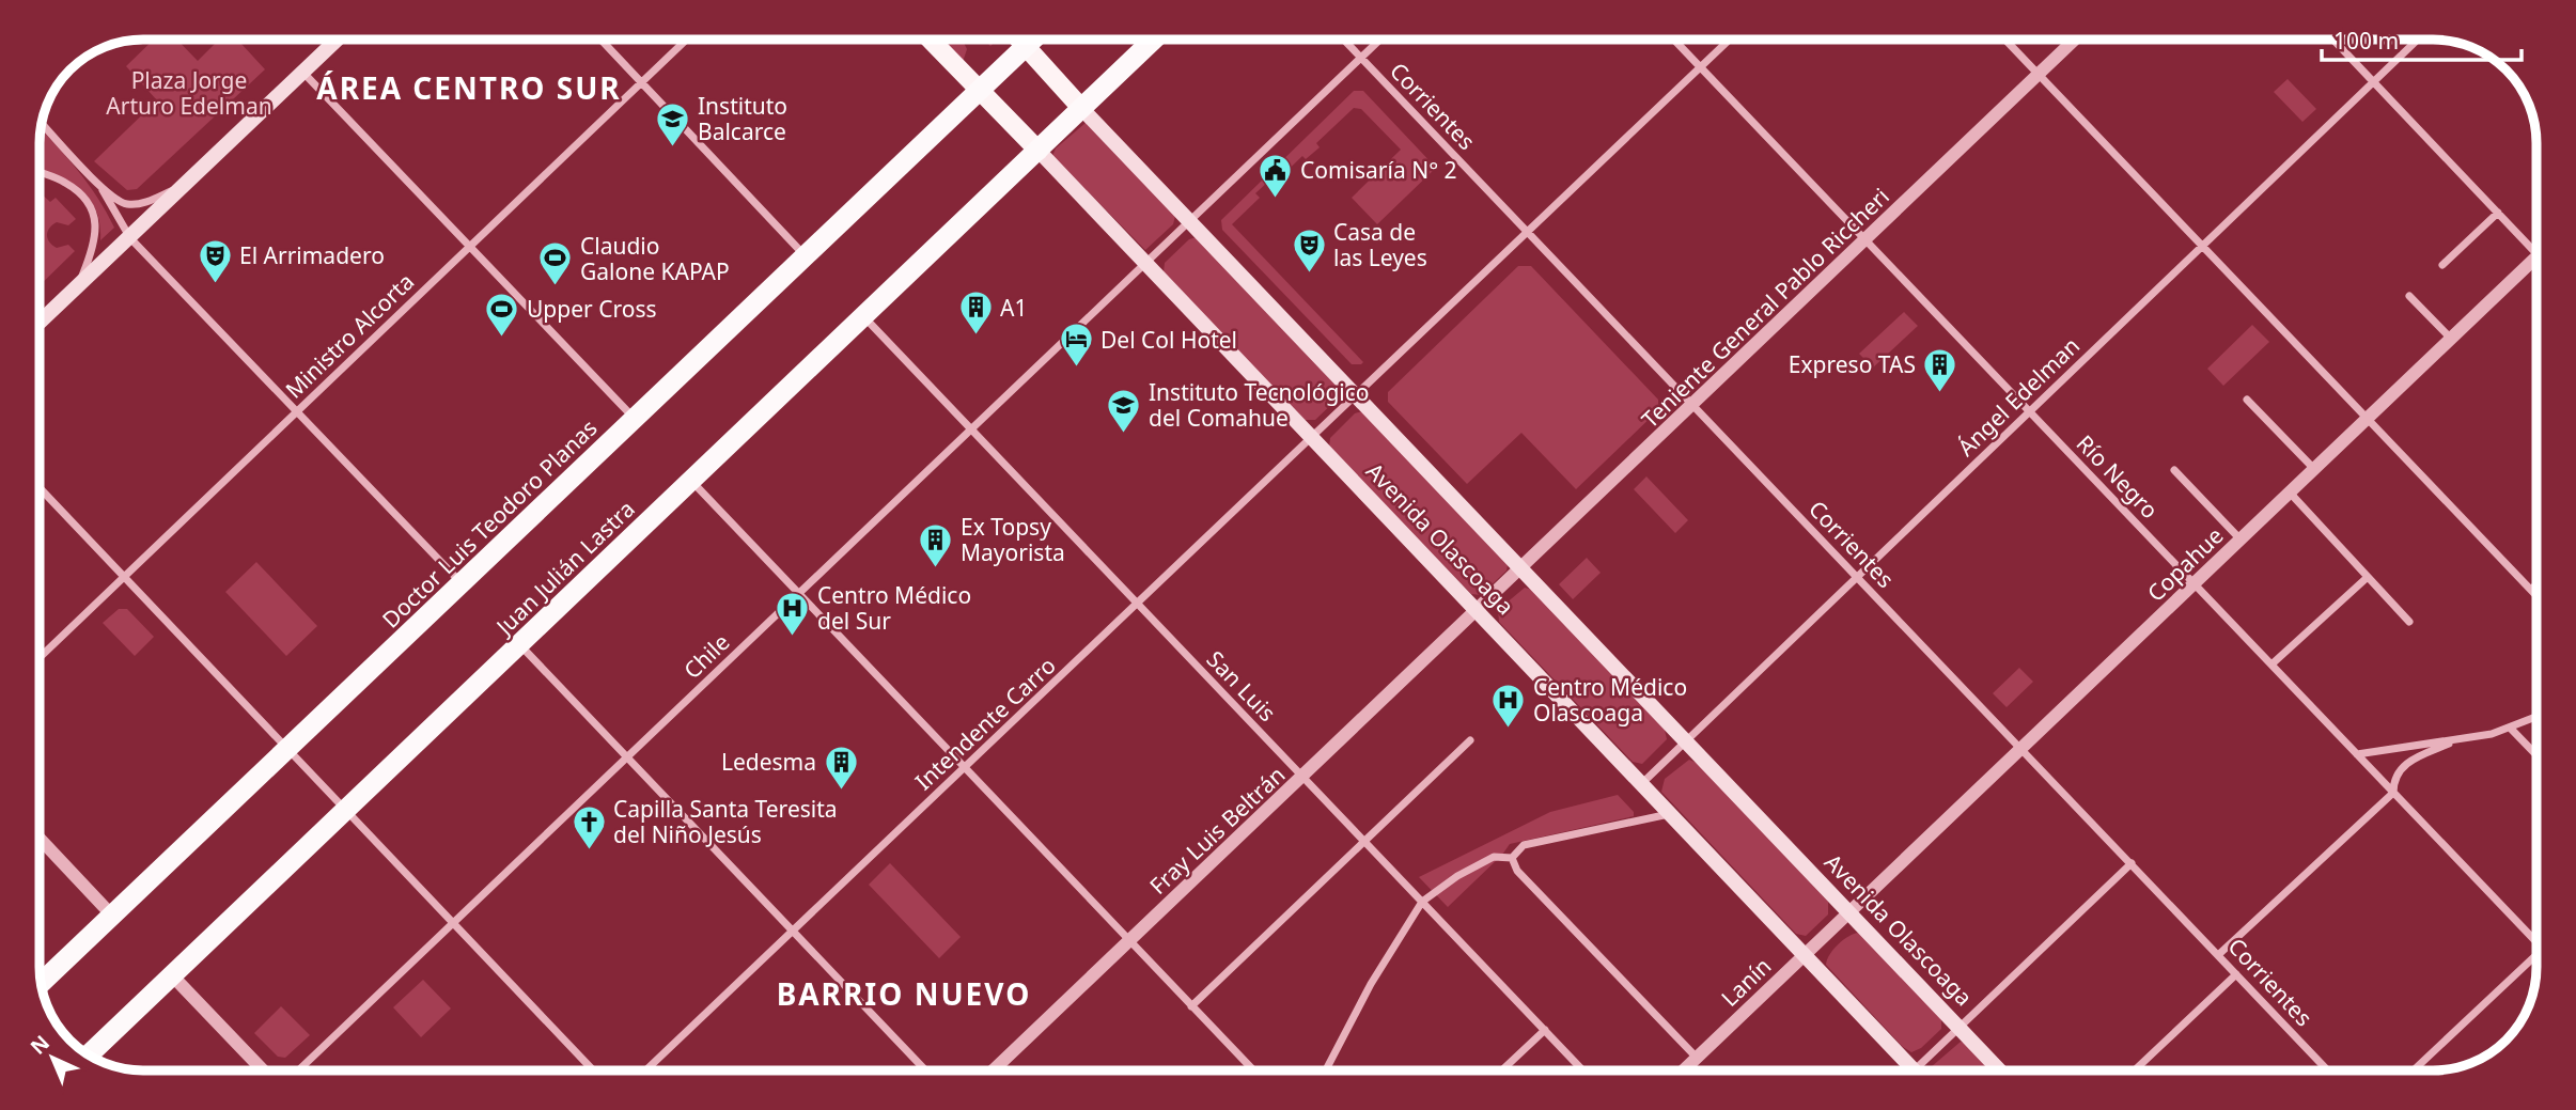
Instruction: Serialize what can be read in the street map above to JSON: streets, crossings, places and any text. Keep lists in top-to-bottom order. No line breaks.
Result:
{"streets":{"highway":["Doctor Luis Teodoro Planas","Juan Julián Lastra"],"main road":["Avenida Olascoaga"],"street":["Corrientes","Teniente General Pablo Riccheri","Ministro Alcorta","Ángel Edelman","Río Negro","Copahue","Chile","San Luis","Intendente Carro","Fray Luis Beltrán","Lanín"]},"crossings":[["Corrientes","Teniente General Pablo Riccheri"],["Corrientes","Ángel Edelman"],["Corrientes","Copahue"],["Corrientes","Chile"],["Corrientes","Intendente Carro"],["Teniente General Pablo Riccheri","Río Negro"],["Teniente General Pablo Riccheri","Avenida Olascoaga"],["Teniente General Pablo Riccheri","Fray Luis Beltrán"],["Ángel Edelman","Río Negro"],["Ángel Edelman","Avenida Olascoaga"],["Río Negro","Copahue"],["Río Negro","Intendente Carro"],["Doctor Luis Teodoro Planas","Avenida Olascoaga"],["Avenida Olascoaga","Copahue"],["Avenida Olascoaga","Juan Julián Lastra"],["Avenida Olascoaga","Chile"],["Avenida Olascoaga","Intendente Carro"],["Avenida Olascoaga","Fray Luis Beltrán"],["Avenida Olascoaga","Lanín"],["Copahue","Lanín"],["Juan Julián Lastra","San Luis"],["Chile","San Luis"],["San Luis","Intendente Carro"],["San Luis","Fray Luis Beltrán"]],"districts":["ÁREA CENTRO SUR","BARRIO NUEVO"],"parks":["Plaza Jorge Arturo Edelman"],"places":{"school or university":["Instituto Balcarce","Instituto Tecnológico del Comahue"],"public building":["Comisaría N° 2"],"theatre":["Casa de las Leyes","El Arrimadero"],"sports":["Claudio Galone KAPAP","Upper Cross"],"building":["A1","Expreso TAS","Ex Topsy Mayorista","Ledesma"],"hotel":["Del Col Hotel"],"hospital":["Centro Médico del Sur","Centro Médico Olascoaga"],"church":["Capilla Santa Teresita del Niño Jesús"]},"scale_bar":"100 m","north":"top left"}
